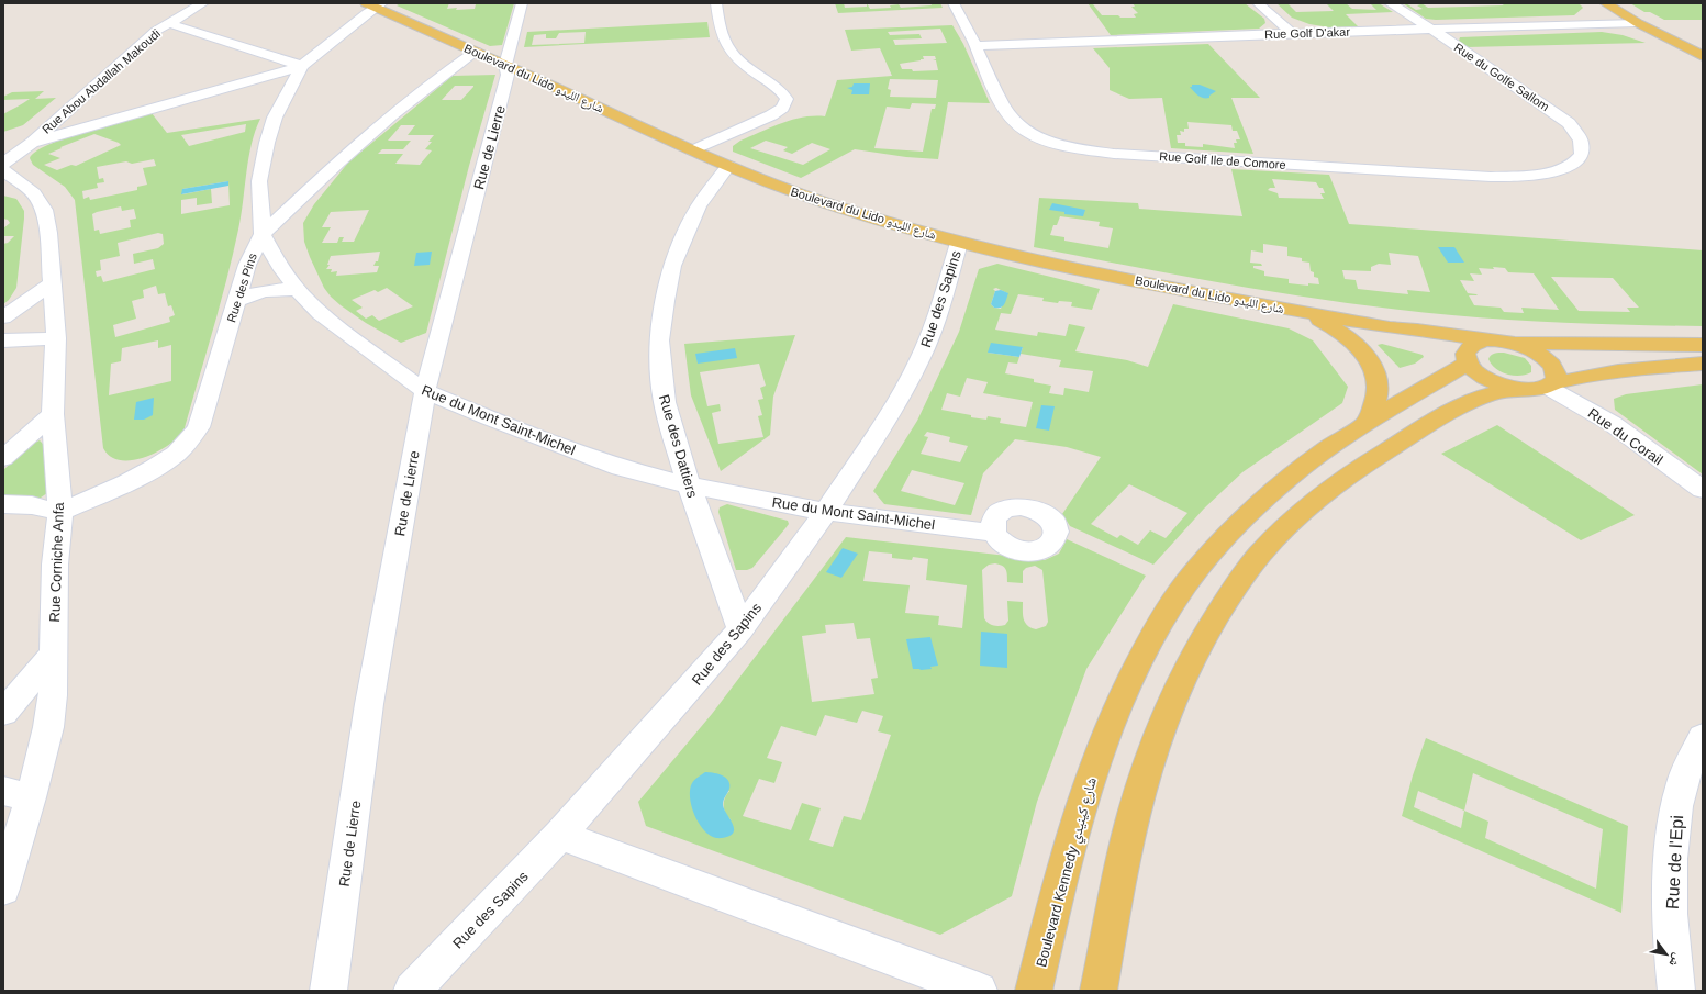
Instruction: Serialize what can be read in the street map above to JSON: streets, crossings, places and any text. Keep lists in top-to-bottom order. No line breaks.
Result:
{"streets":{"main road":["Boulevard du Lido شارع الليدو","Boulevard Kennedy شارع كينيدي"],"street":["Rue Golf D'akar","Rue du Golfe Sallom","Rue Abou Abdallah Makoudi","Rue de Lierre","Rue Golf Ile de Comore","Rue des Pins","Rue des Sapins","Rue du Mont Saint-Michel","Rue du Corail","Rue des Dattiers","Rue Corniche Anfa","Rue de l'Epi"]},"crossings":[["Rue Golf D'akar","Rue du Golfe Sallom"],["Rue Golf D'akar","Rue Golf Ile de Comore"],["Rue du Golfe Sallom","Rue Golf Ile de Comore"],["Boulevard du Lido شارع الليدو","Rue de Lierre"],["Boulevard du Lido شارع الليدو","Rue des Sapins"],["Boulevard du Lido شارع الليدو","Rue des Dattiers"],["Boulevard du Lido شارع الليدو","Boulevard Kennedy شارع كينيدي"],["Rue de Lierre","Rue du Mont Saint-Michel"],["Rue des Pins","Rue du Mont Saint-Michel"],["Rue des Pins","Rue Corniche Anfa"],["Rue des Sapins","Rue du Mont Saint-Michel"],["Rue des Sapins","Rue des Dattiers"],["Rue du Mont Saint-Michel","Rue des Dattiers"]],"north":"bottom right"}
